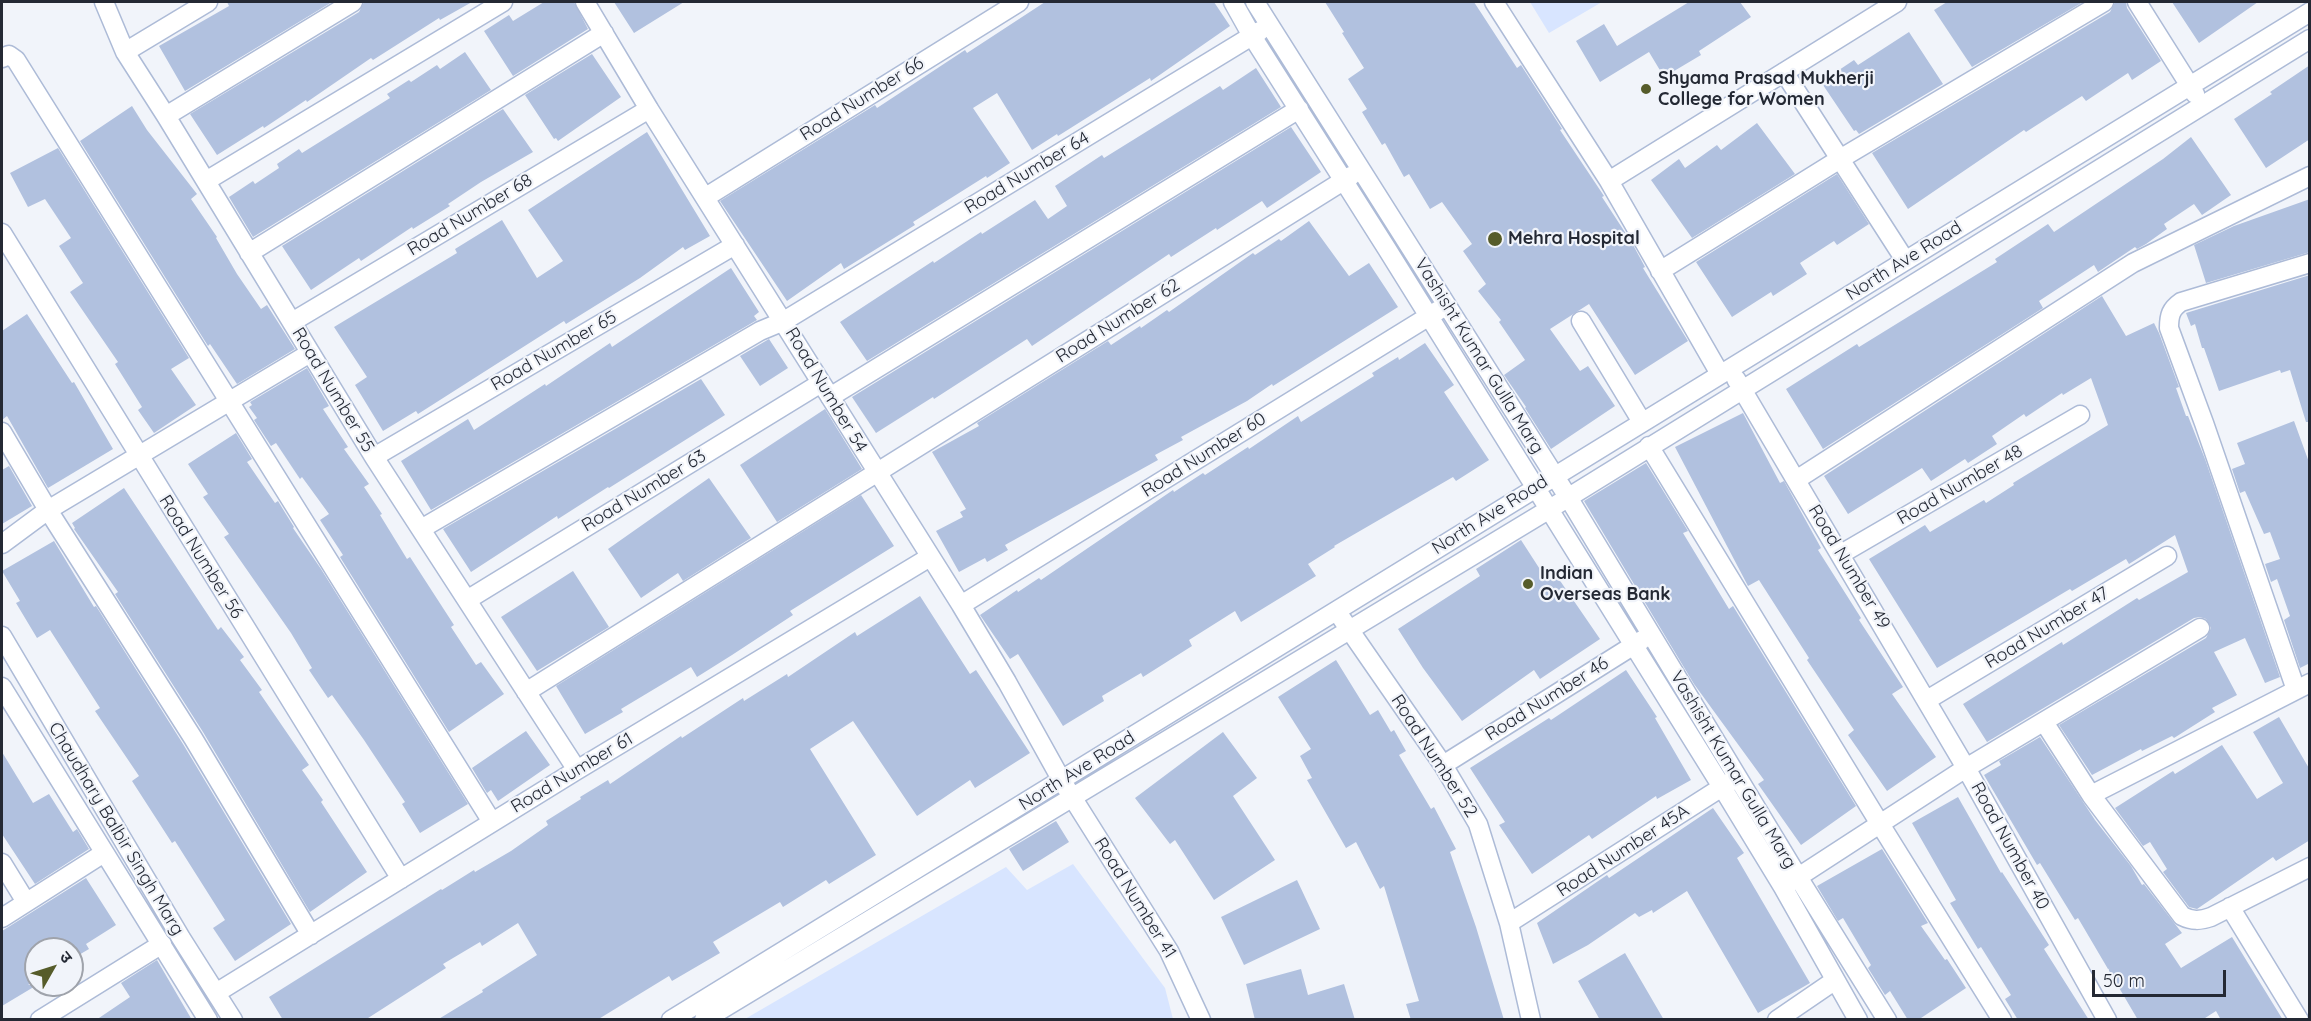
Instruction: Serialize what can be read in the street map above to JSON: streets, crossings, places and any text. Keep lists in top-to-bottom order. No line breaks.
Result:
{"streets":{"street":["Road Number 66","Road Number 64","Road Number 68","North Ave Road","Road Number 62","Road Number 65","Vashisht Kumar Gulla Marg","Road Number 55","Road Number 54","Road Number 60","Road Number 48","Road Number 63","Road Number 56","Road Number 49","Road Number 47","Road Number 46","Road Number 52","Road Number 61","Chaudhary Balbir Singh Marg","Road Number 40","Road Number 45A","Road Number 41"]},"crossings":[["Road Number 66","Road Number 54"],["Road Number 64","Vashisht Kumar Gulla Marg"],["Road Number 64","Road Number 55"],["Road Number 64","Road Number 54"],["Road Number 68","Road Number 55"],["Road Number 68","Road Number 54"],["North Ave Road","Vashisht Kumar Gulla Marg"],["North Ave Road","Road Number 54"],["North Ave Road","Road Number 49"],["North Ave Road","Road Number 52"],["North Ave Road","Road Number 41"],["Road Number 62","Vashisht Kumar Gulla Marg"],["Road Number 62","Road Number 55"],["Road Number 62","Road Number 54"],["Road Number 65","Road Number 55"],["Road Number 65","Road Number 54"],["Vashisht Kumar Gulla Marg","Road Number 60"],["Vashisht Kumar Gulla Marg","Road Number 63"],["Vashisht Kumar Gulla Marg","Road Number 46"],["Vashisht Kumar Gulla Marg","Road Number 40"],["Vashisht Kumar Gulla Marg","Road Number 45A"],["Road Number 55","Road Number 63"],["Road Number 55","Road Number 61"],["Road Number 54","Road Number 60"],["Road Number 54","Road Number 63"],["Road Number 54","Road Number 61"],["Road Number 54","Road Number 41"],["Road Number 48","Road Number 49"],["Road Number 56","Road Number 61"],["Road Number 49","Road Number 47"],["Road Number 49","Road Number 40"],["Road Number 46","Road Number 52"],["Road Number 52","Road Number 45A"],["Road Number 61","Chaudhary Balbir Singh Marg"]],"places":["Shyama Prasad Mukherji College for Women","Mehra Hospital","Indian Overseas Bank"],"scale_bar":"50 m","north":"top right"}
